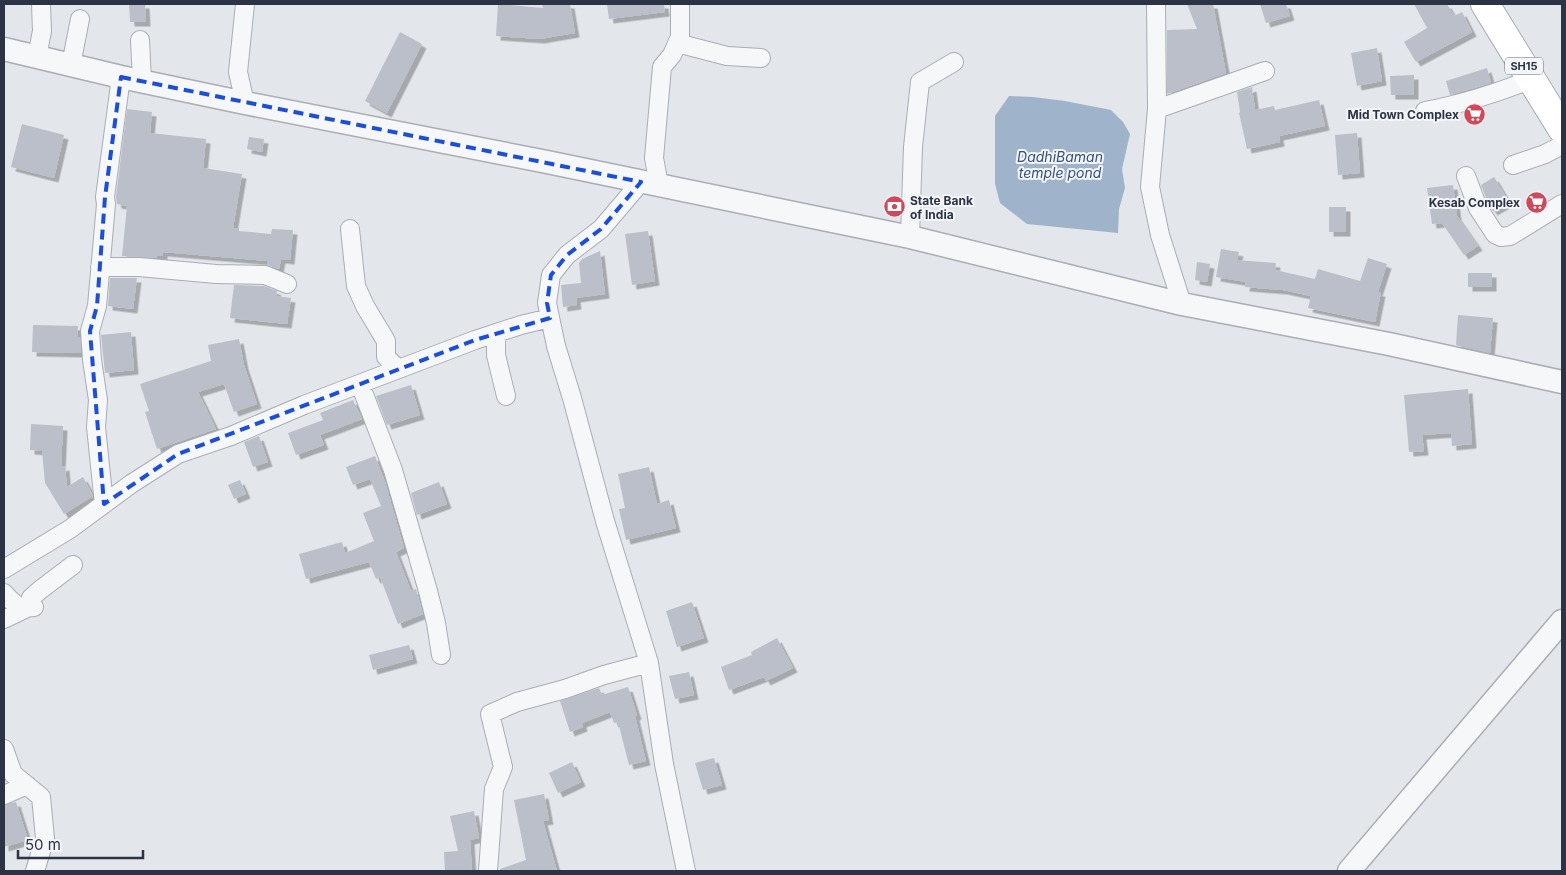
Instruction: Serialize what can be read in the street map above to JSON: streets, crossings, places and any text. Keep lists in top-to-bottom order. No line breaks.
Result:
{"streets":{"main road":["SH15"]},"water":["DadhiBaman temple pond"],"places":{"supermarket":["Mid Town Complex","Kesab Complex"],"bank":["State Bank of India"]},"scale_bar":"50 m"}
